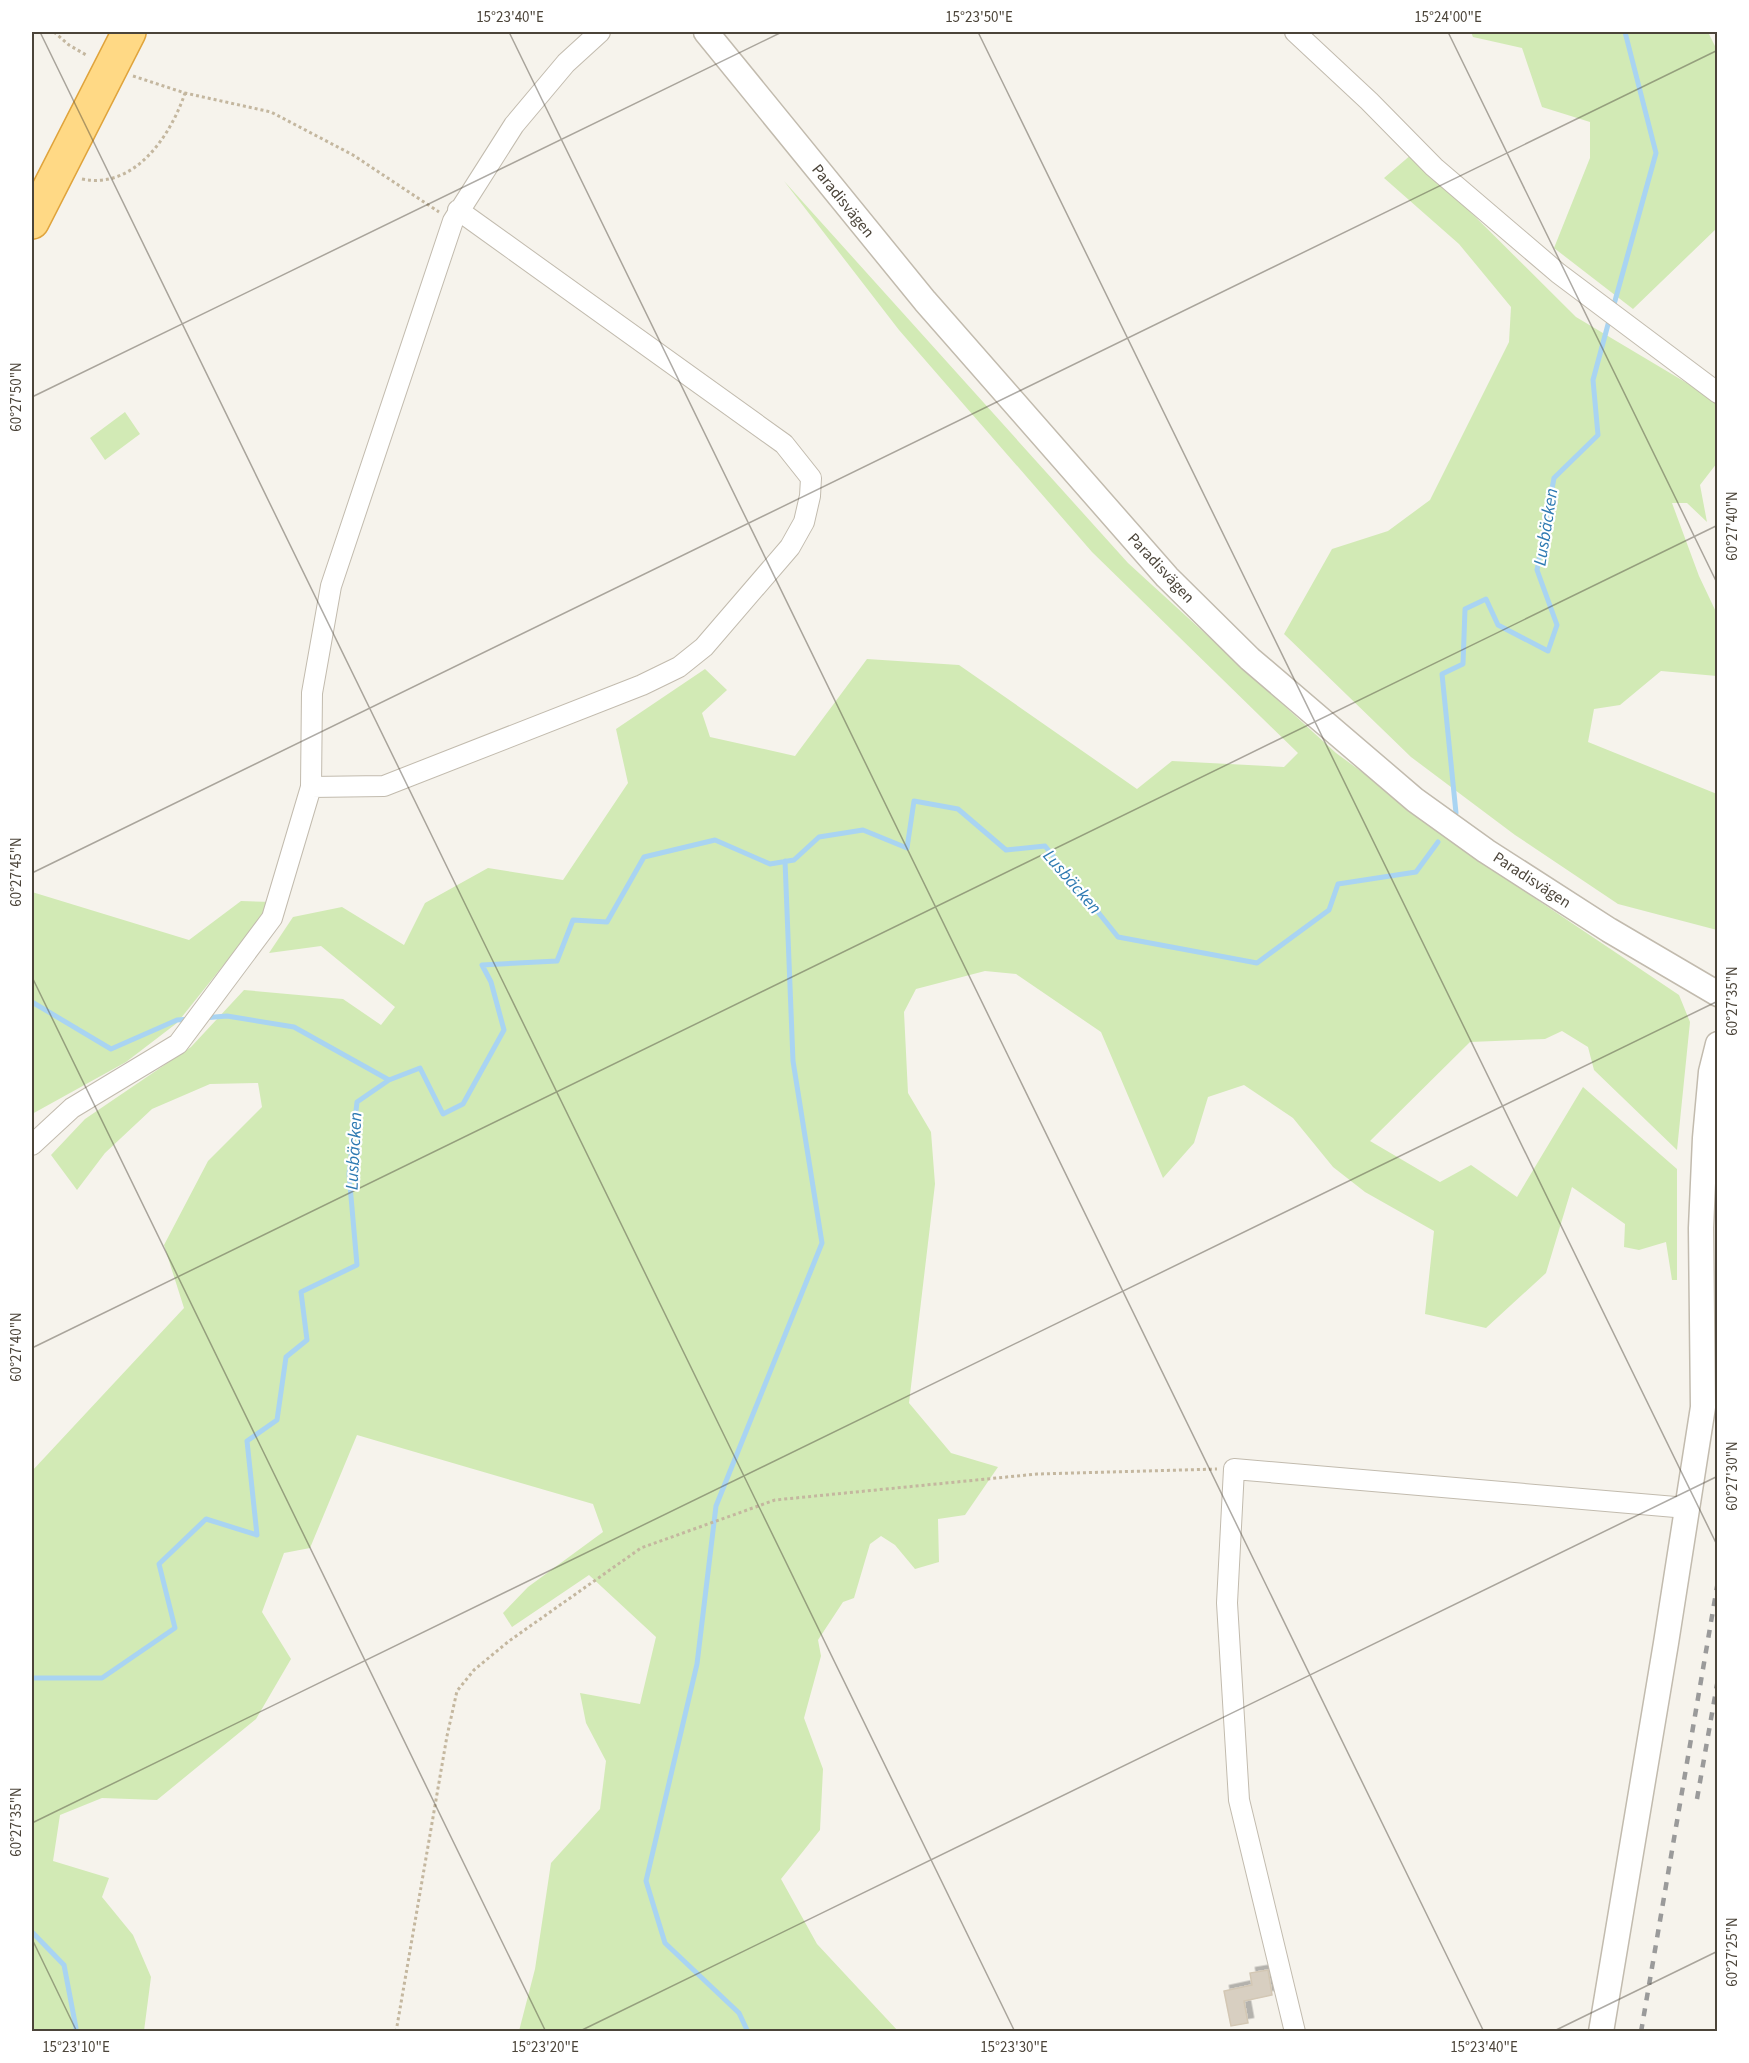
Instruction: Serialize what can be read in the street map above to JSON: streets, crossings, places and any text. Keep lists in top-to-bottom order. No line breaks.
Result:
{"streets":{"street":["Paradisvägen"]},"water":["Lusbäcken"],"coordinates":["15°23'40\"E","15°23'50\"E","15°24'00\"E","60°27'50\"N","60°27'40\"N","60°27'45\"N","60°27'35\"N","60°27'30\"N","60°27'25\"N","15°23'10\"E","15°23'20\"E","15°23'30\"E"]}
